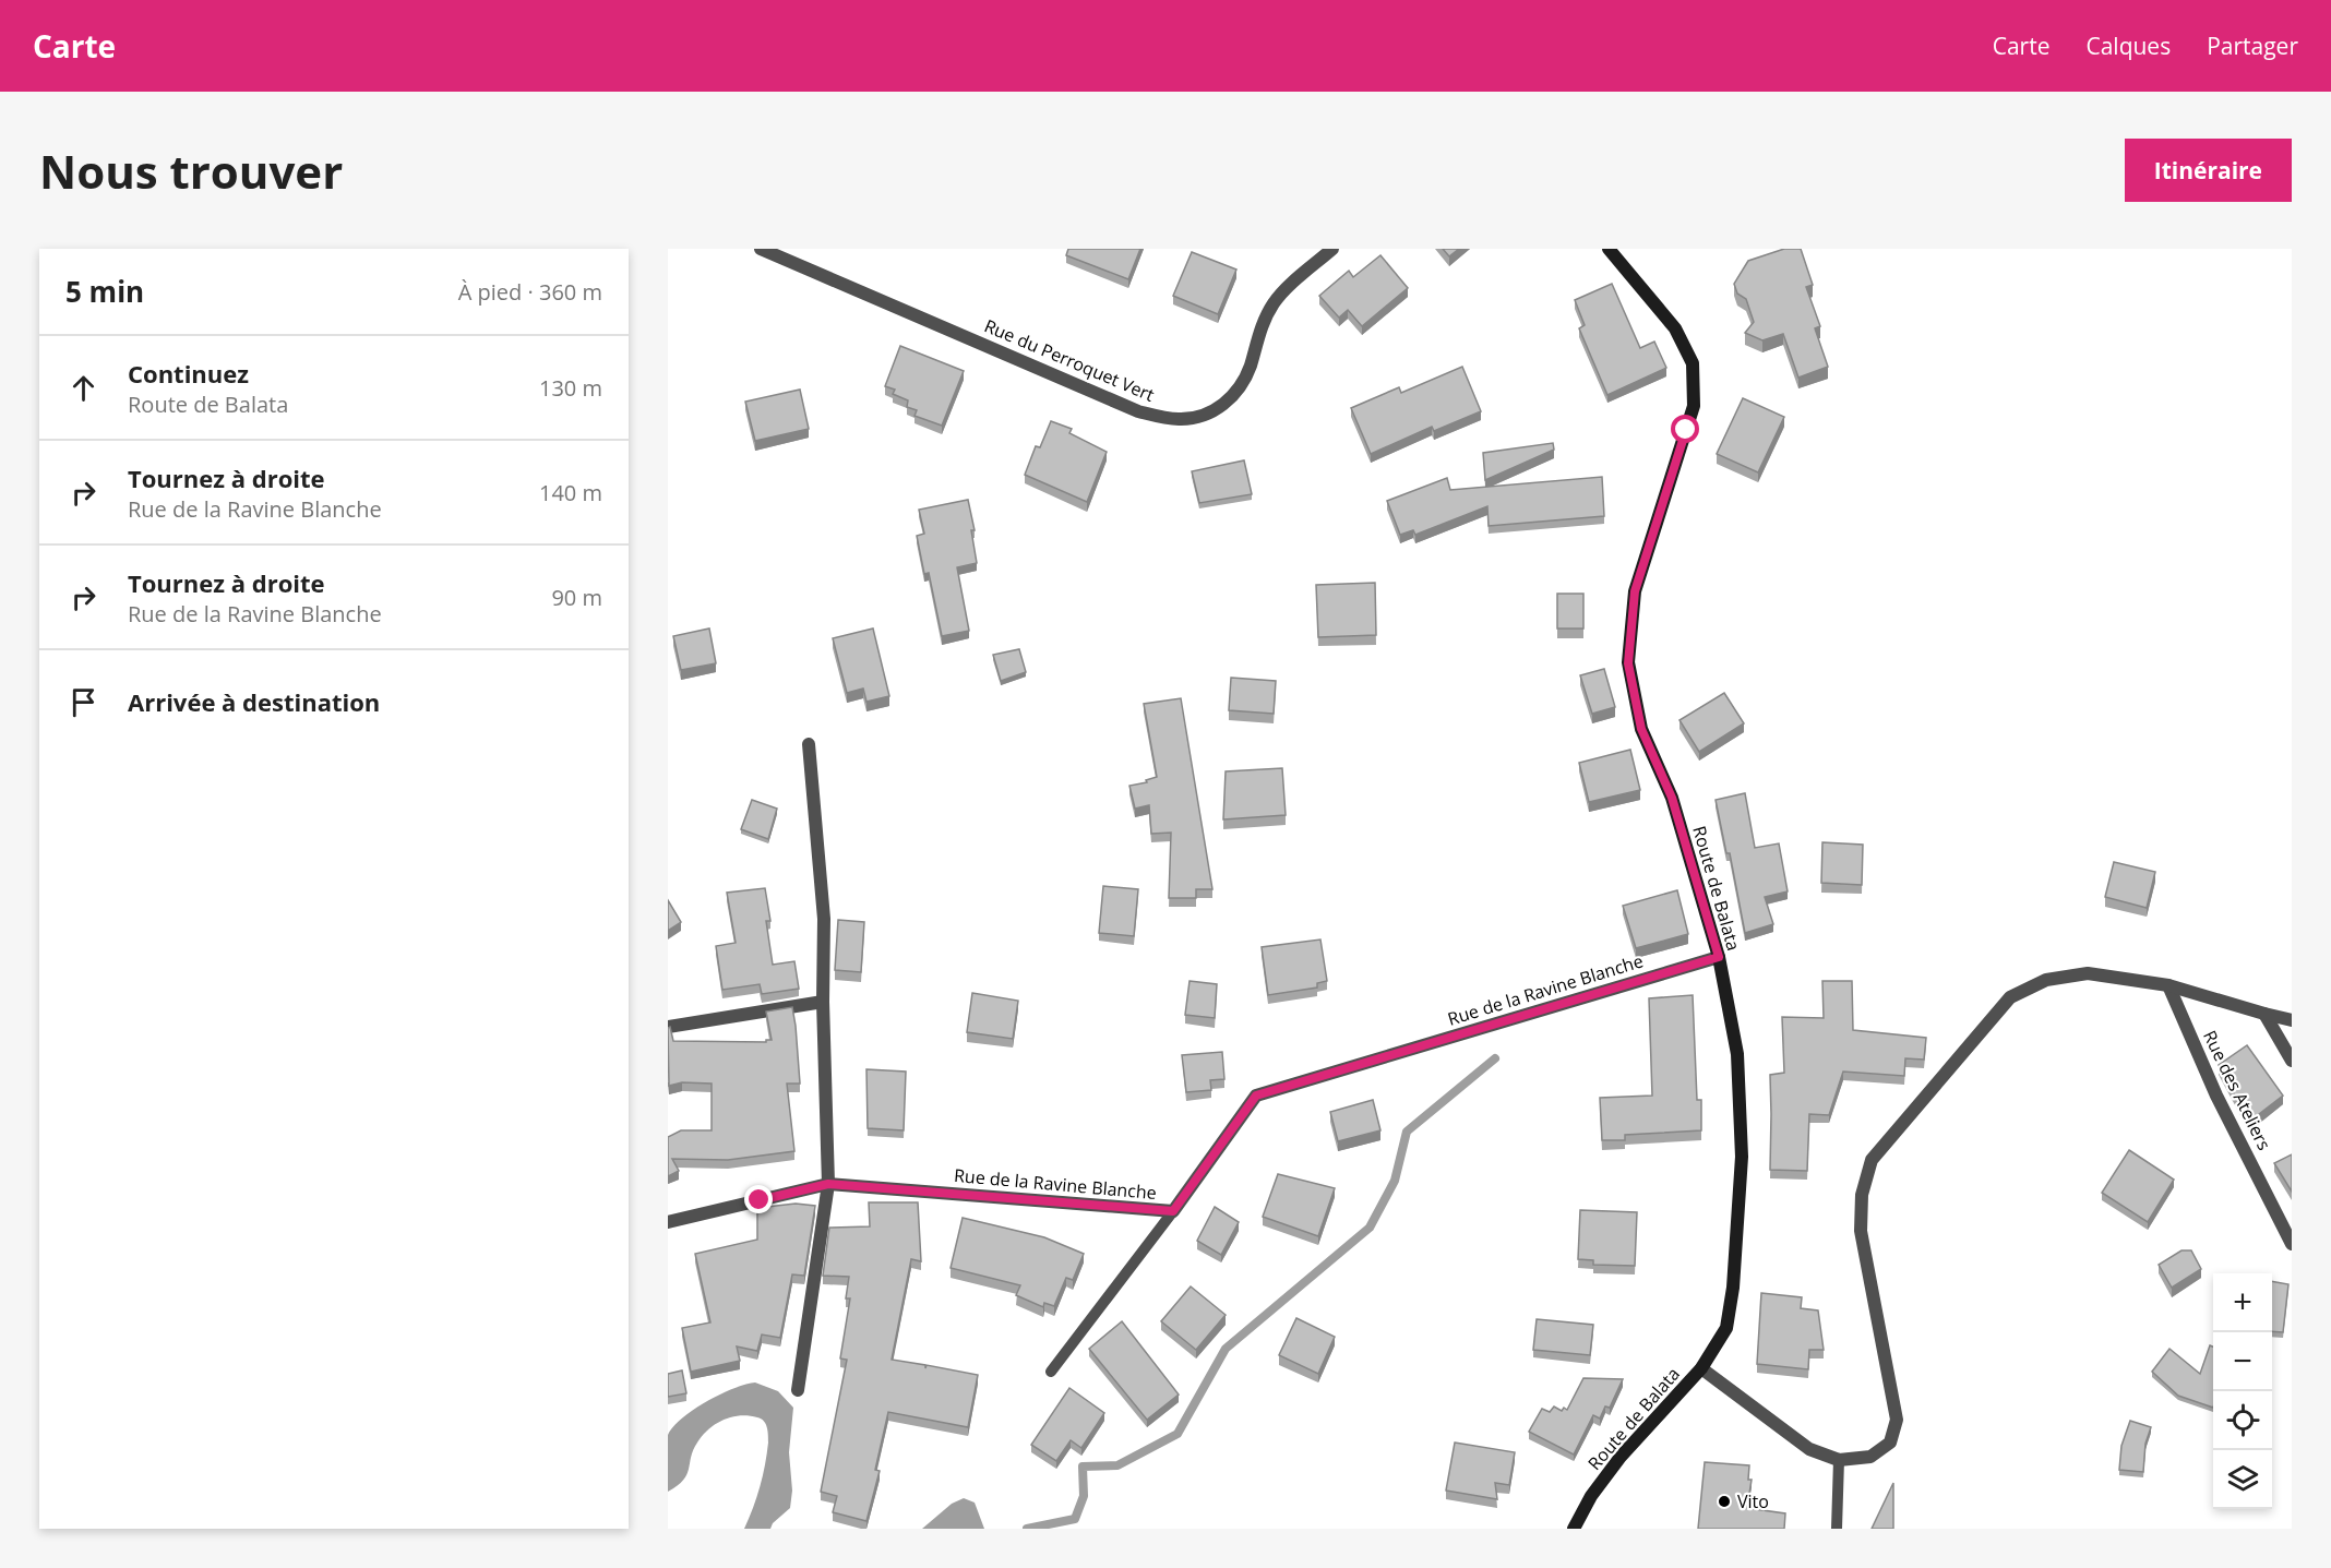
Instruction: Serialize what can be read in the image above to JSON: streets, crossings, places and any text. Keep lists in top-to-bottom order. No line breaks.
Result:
{"streets":{"main road":["Route de Balata"],"street":["Rue du Perroquet Vert","Rue de la Ravine Blanche","Rue des Ateliers"]},"crossings":[["Route de Balata","Rue de la Ravine Blanche"]],"places":["Vito"],"page":{"header":"Carte","nav":["Carte","Calques","Partager"],"buttons":"Itinéraire","title":"Nous trouver","heading":["5 min","À pied · 360 m"],"list":[["Continuez","Route de Balata","130 m"],["Tournez à droite","Rue de la Ravine Blanche","140 m"],["Tournez à droite","Rue de la Ravine Blanche","90 m"],"Arrivée à destination"],"map_buttons":["+","−"]}}
